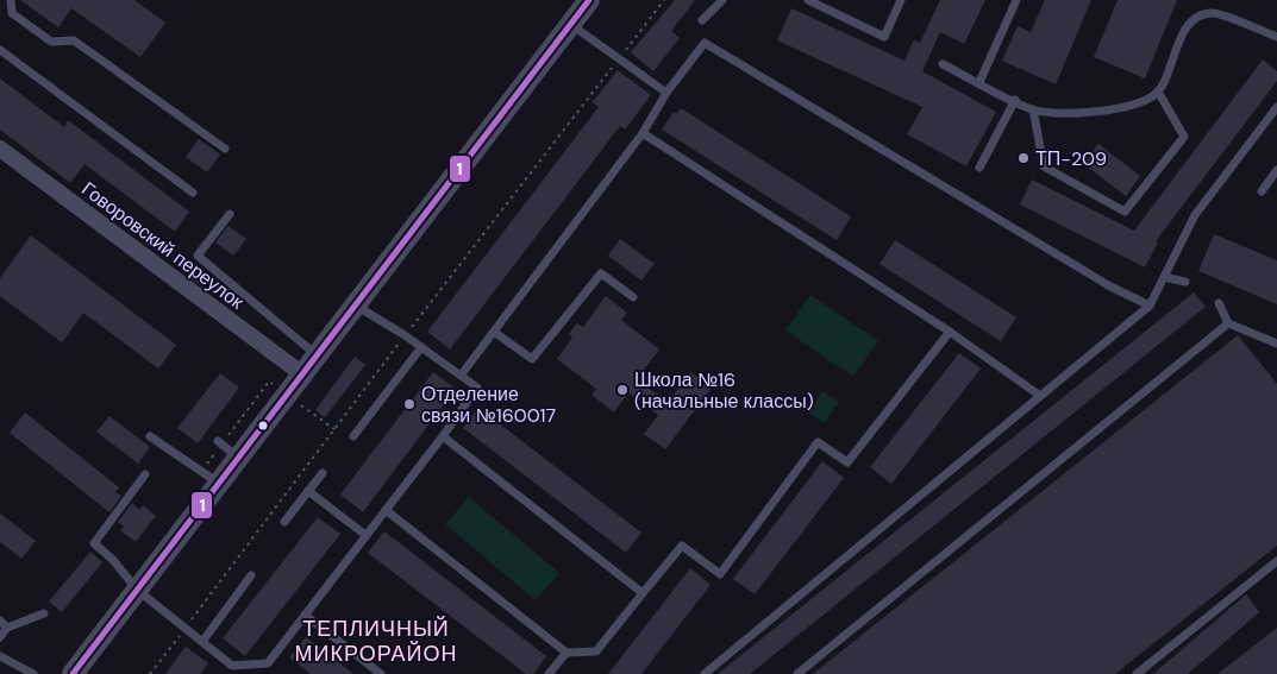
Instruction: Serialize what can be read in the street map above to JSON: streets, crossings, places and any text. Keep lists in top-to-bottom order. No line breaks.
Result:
{"streets":{"street":["Говоровский переулок"]},"districts":["ТЕПЛИЧНЫЙ МИКРОРАЙОН"],"places":["ТП-209","Школа №16 (начальные классы)","Отделение связи №160017"],"lines":["transit line 1"]}
